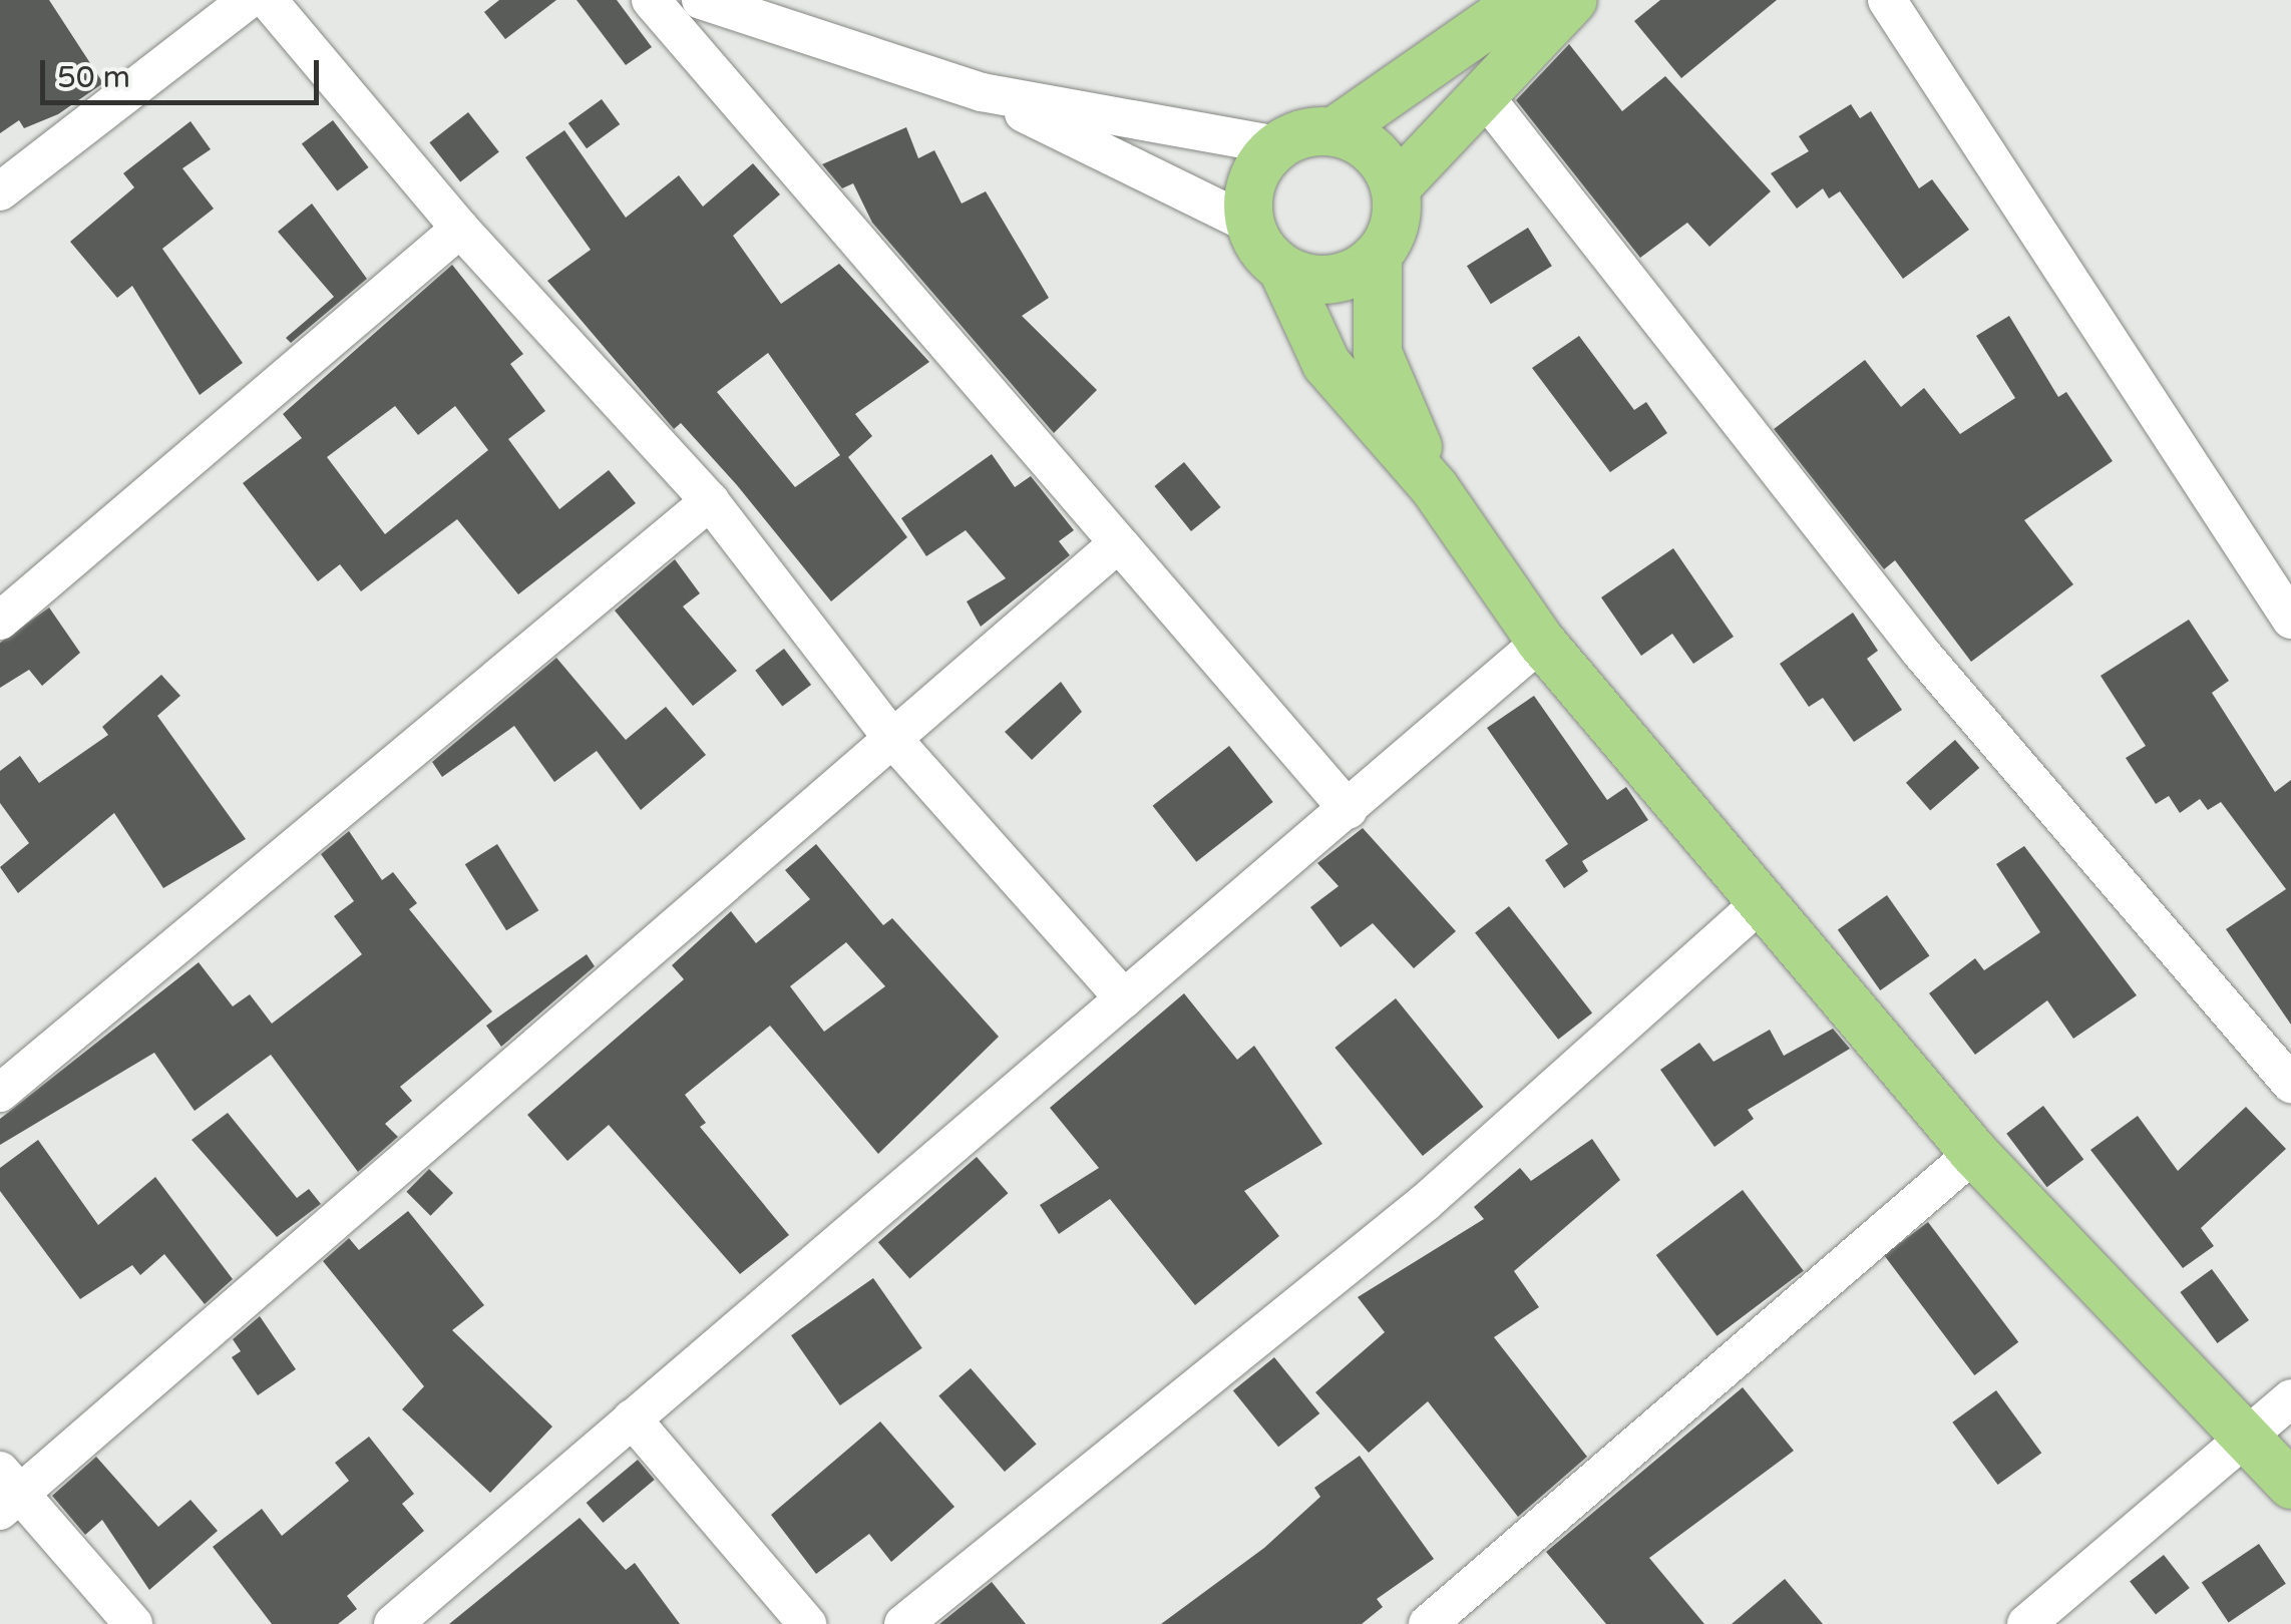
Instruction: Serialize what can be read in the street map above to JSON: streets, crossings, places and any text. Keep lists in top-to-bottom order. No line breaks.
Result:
{"scale_bar":"50 m"}
